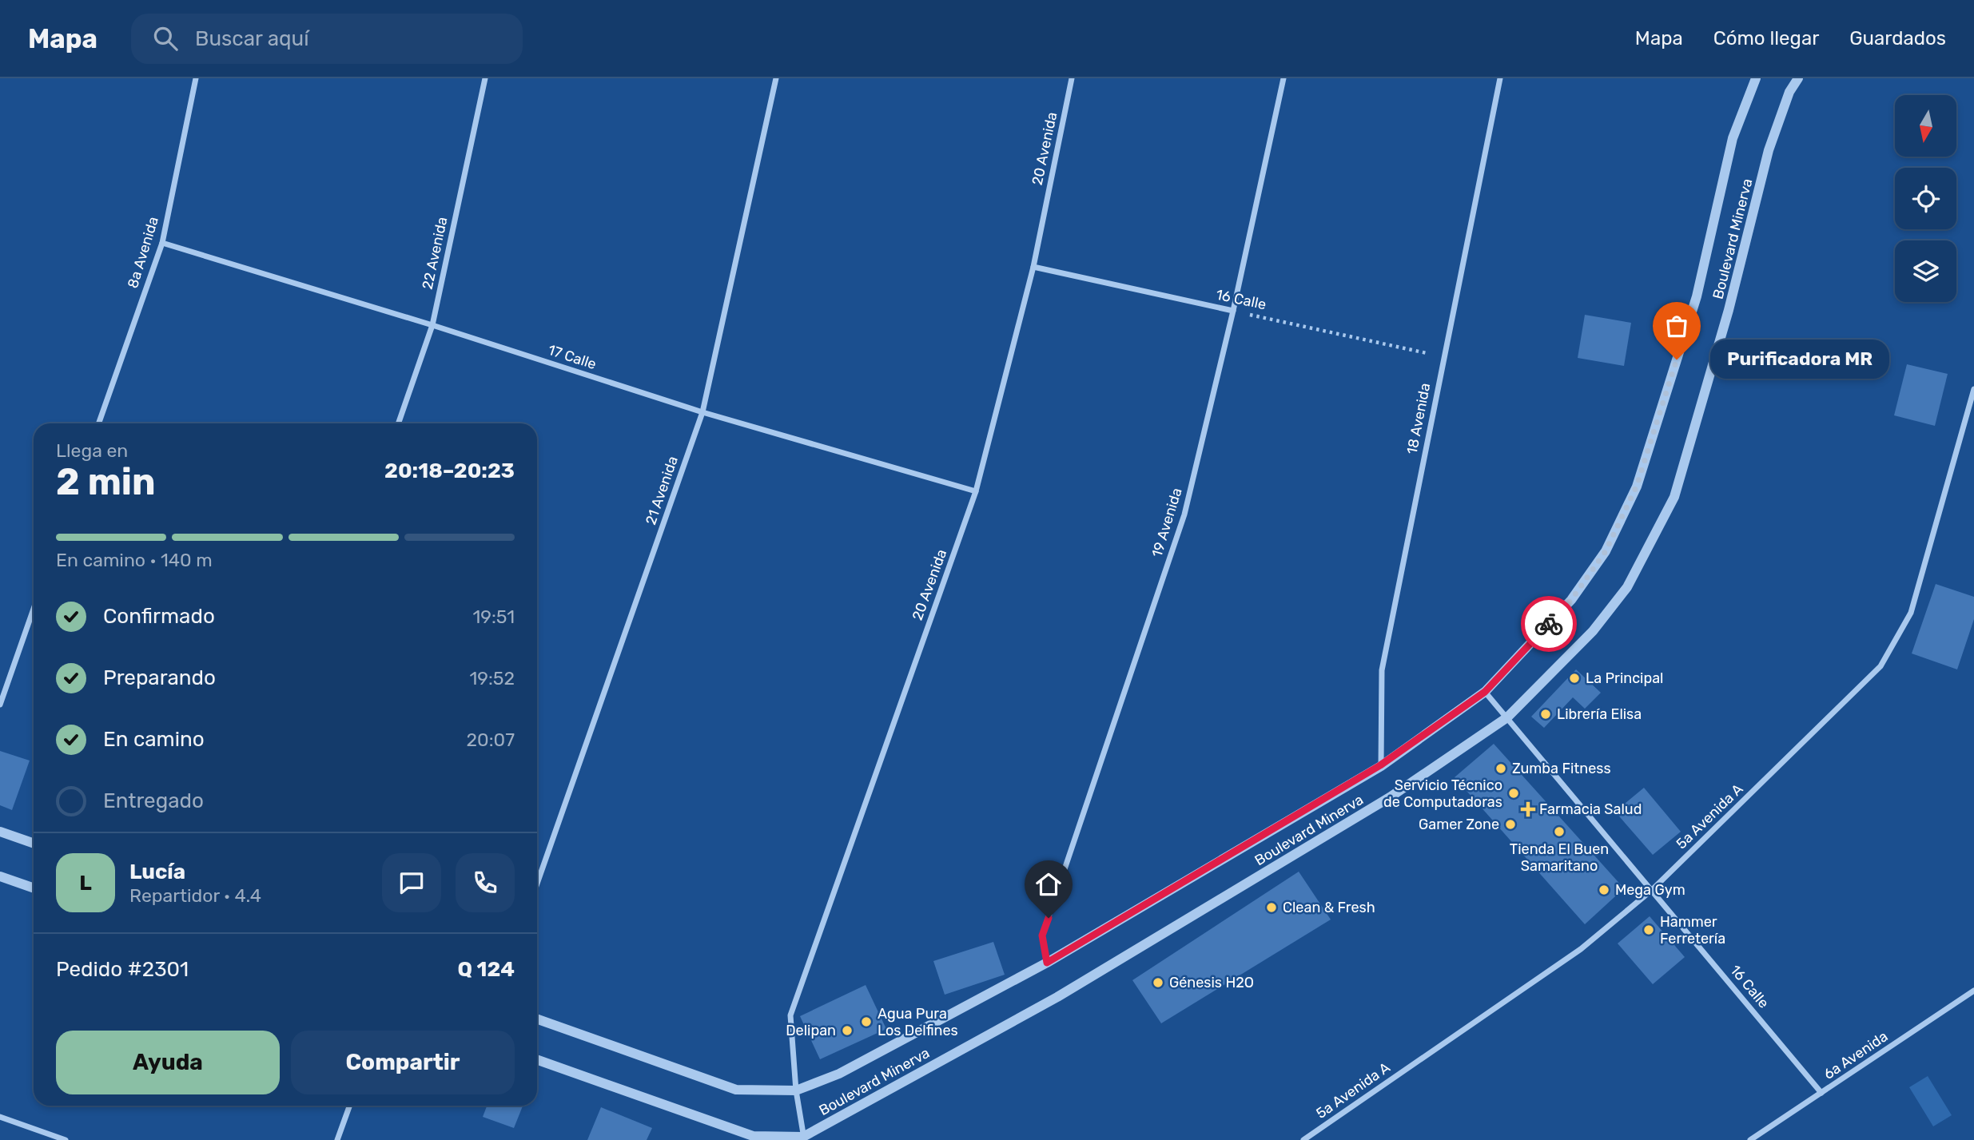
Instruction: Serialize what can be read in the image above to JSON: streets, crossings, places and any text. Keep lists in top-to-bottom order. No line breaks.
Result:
{"streets":{"street":["20 Avenida","Boulevard Minerva","8a Avenida","22 Avenida","16 Calle","17 Calle","18 Avenida","21 Avenida","19 Avenida","5a Avenida A","6a Avenida"]},"crossings":[["20 Avenida","Boulevard Minerva"],["20 Avenida","16 Calle"],["20 Avenida","17 Calle"],["Boulevard Minerva","16 Calle"],["Boulevard Minerva","18 Avenida"],["Boulevard Minerva","19 Avenida"],["8a Avenida","17 Calle"],["22 Avenida","17 Calle"],["16 Calle","18 Avenida"],["16 Calle","19 Avenida"],["16 Calle","5a Avenida A"],["16 Calle","6a Avenida"],["17 Calle","21 Avenida"]],"places":{"other":["Purificadora MR","La Principal","Librería Elisa","Zumba Fitness","Servicio Técnico de Computadoras","Gamer Zone","Tienda El Buen Samaritano","Mega Gym","Clean & Fresh","Hammer Ferretería","Génesis H2O","Agua Pura Los Delfines","Delipan"],"health":["Farmacia Salud"]},"north":"bottom","page":{"header":"Mapa","search":"Buscar aquí","nav":["Mapa","Cómo llegar","Guardados"],"bubble":"Purificadora MR","heading":["2 min","Llega en","20:18–20:23"],"panel":["Lucía","Repartidor · 4.4","Pedido #2301","Q 124"],"bar":"En camino · 140 m","list":[["Confirmado","19:51"],["Preparando","19:52"],["En camino","20:07"],"Entregado"],"round":"L","buttons":["Ayuda","Compartir"]}}
